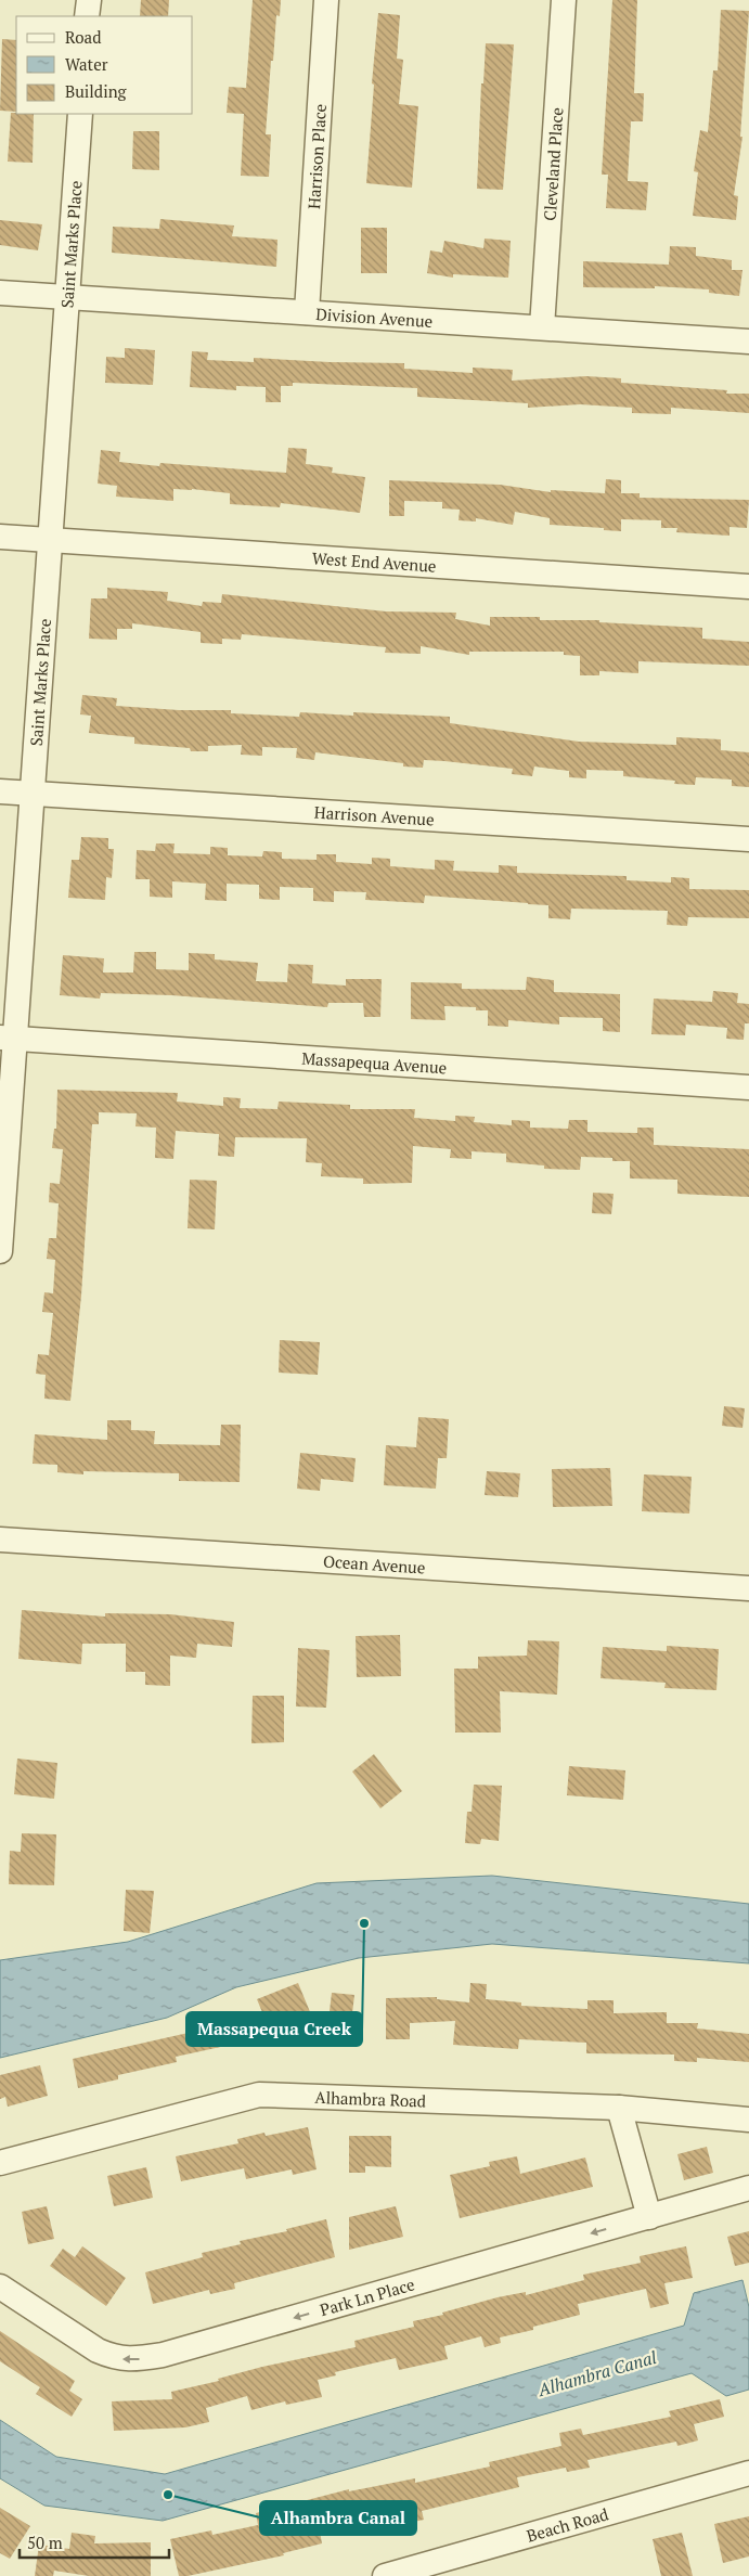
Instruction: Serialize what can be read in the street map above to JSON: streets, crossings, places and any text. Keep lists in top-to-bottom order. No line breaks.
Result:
{"streets":{"street":["Harrison Place","Cleveland Place","Saint Marks Place","Division Avenue","West End Avenue","Harrison Avenue","Massapequa Avenue","Ocean Avenue","Alhambra Road","Park Ln Place","Beach Road"]},"crossings":[["Harrison Place","Division Avenue"],["Cleveland Place","Division Avenue"],["Saint Marks Place","Division Avenue"],["Saint Marks Place","West End Avenue"],["Saint Marks Place","Harrison Avenue"],["Saint Marks Place","Massapequa Avenue"]],"one_way":["Park Ln Place"],"water":["Alhambra Canal"],"places":["Massapequa Creek","Alhambra Canal"],"legend":["Road","Water","Building"],"scale_bar":"50 m"}
